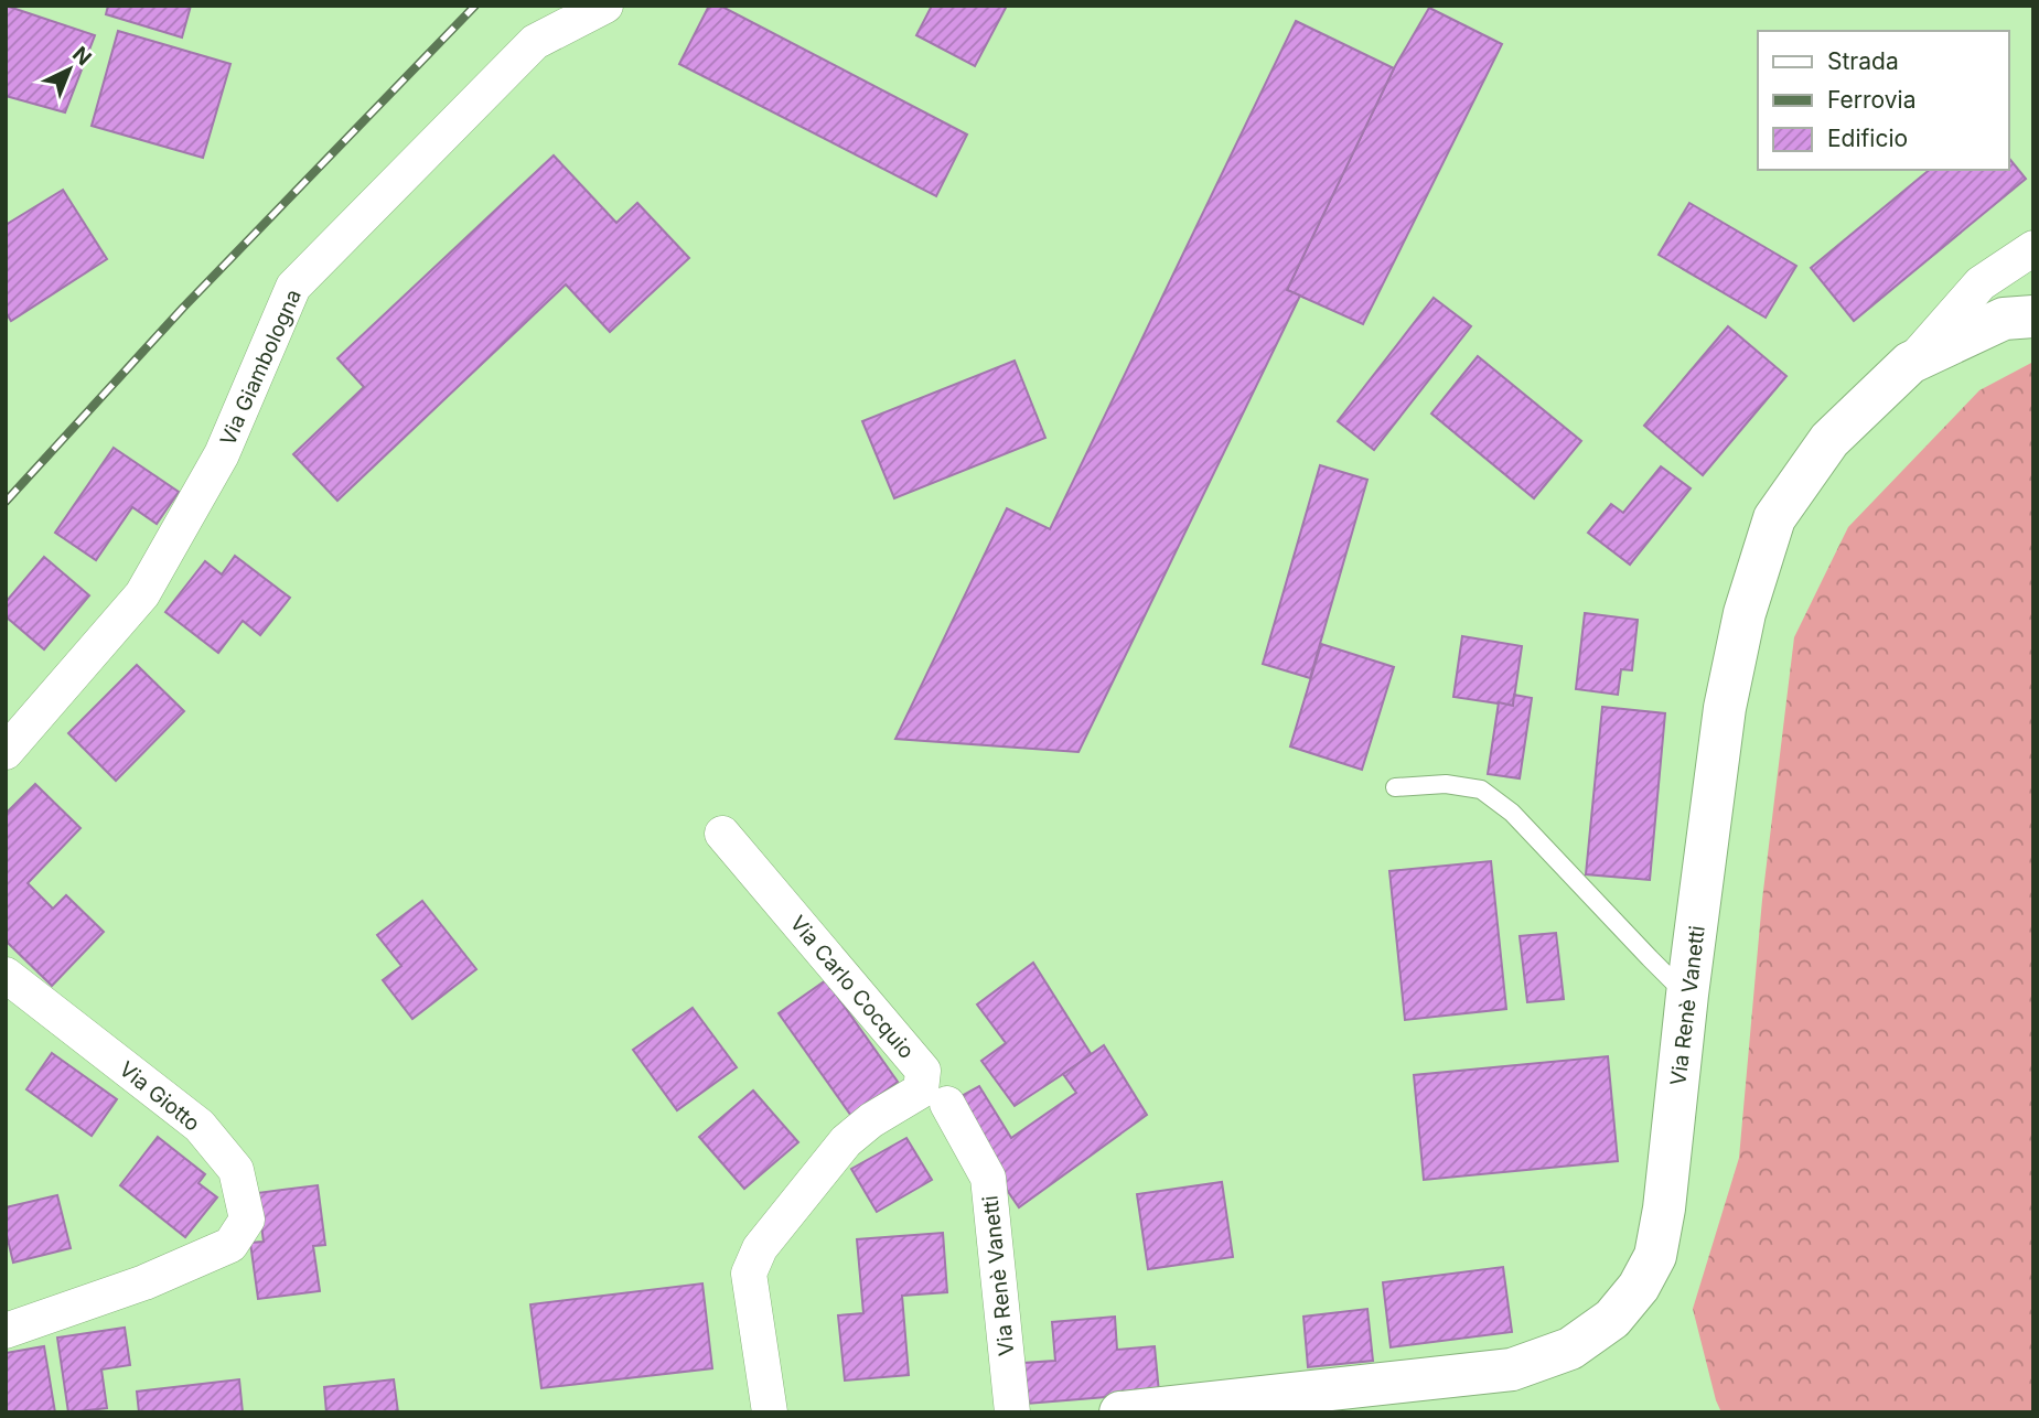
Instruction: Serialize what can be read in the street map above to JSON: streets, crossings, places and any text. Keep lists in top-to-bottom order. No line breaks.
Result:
{"streets":{"street":["Via Giambologna","Via Carlo Cocquio","Via Renè Vanetti","Via Giotto"]},"legend":["Strada","Ferrovia","Edificio"],"north":"top right"}
